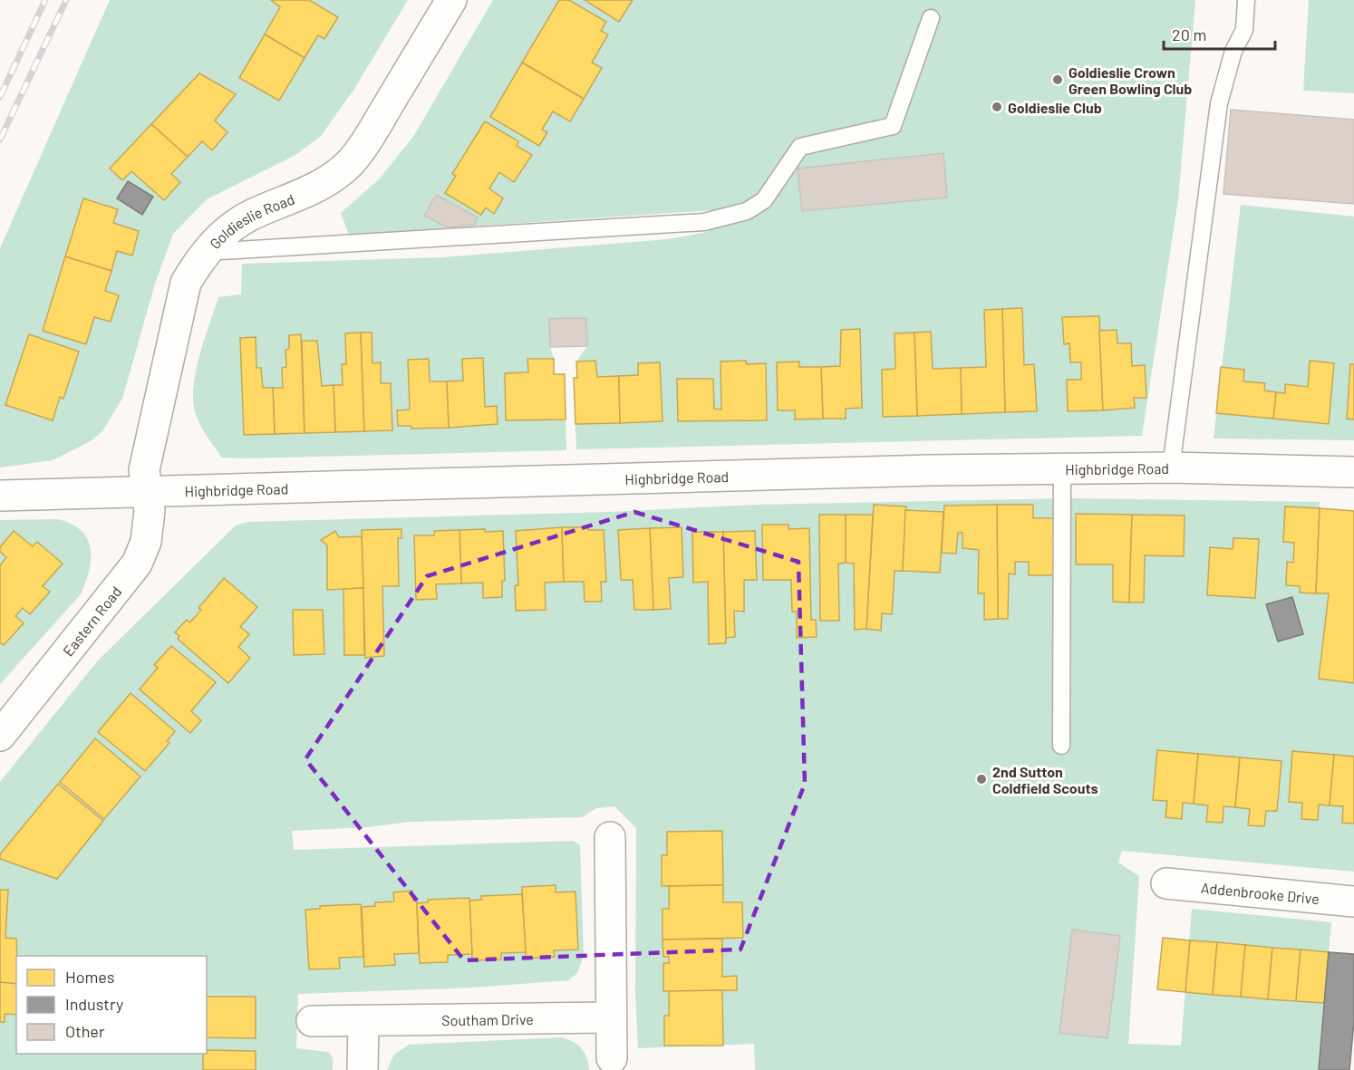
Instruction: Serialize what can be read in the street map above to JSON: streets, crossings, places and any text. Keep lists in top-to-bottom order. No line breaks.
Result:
{"streets":{"street":["Goldieslie Road","Highbridge Road","Eastern Road","Addenbrooke Drive","Southam Drive"]},"crossings":[["Goldieslie Road","Highbridge Road"],["Goldieslie Road","Eastern Road"],["Highbridge Road","Eastern Road"]],"places":["Goldieslie Crown Green Bowling Club","Goldieslie Club","2nd Sutton Coldfield Scouts"],"legend":["Homes","Industry","Other"],"scale_bar":"20 m"}
